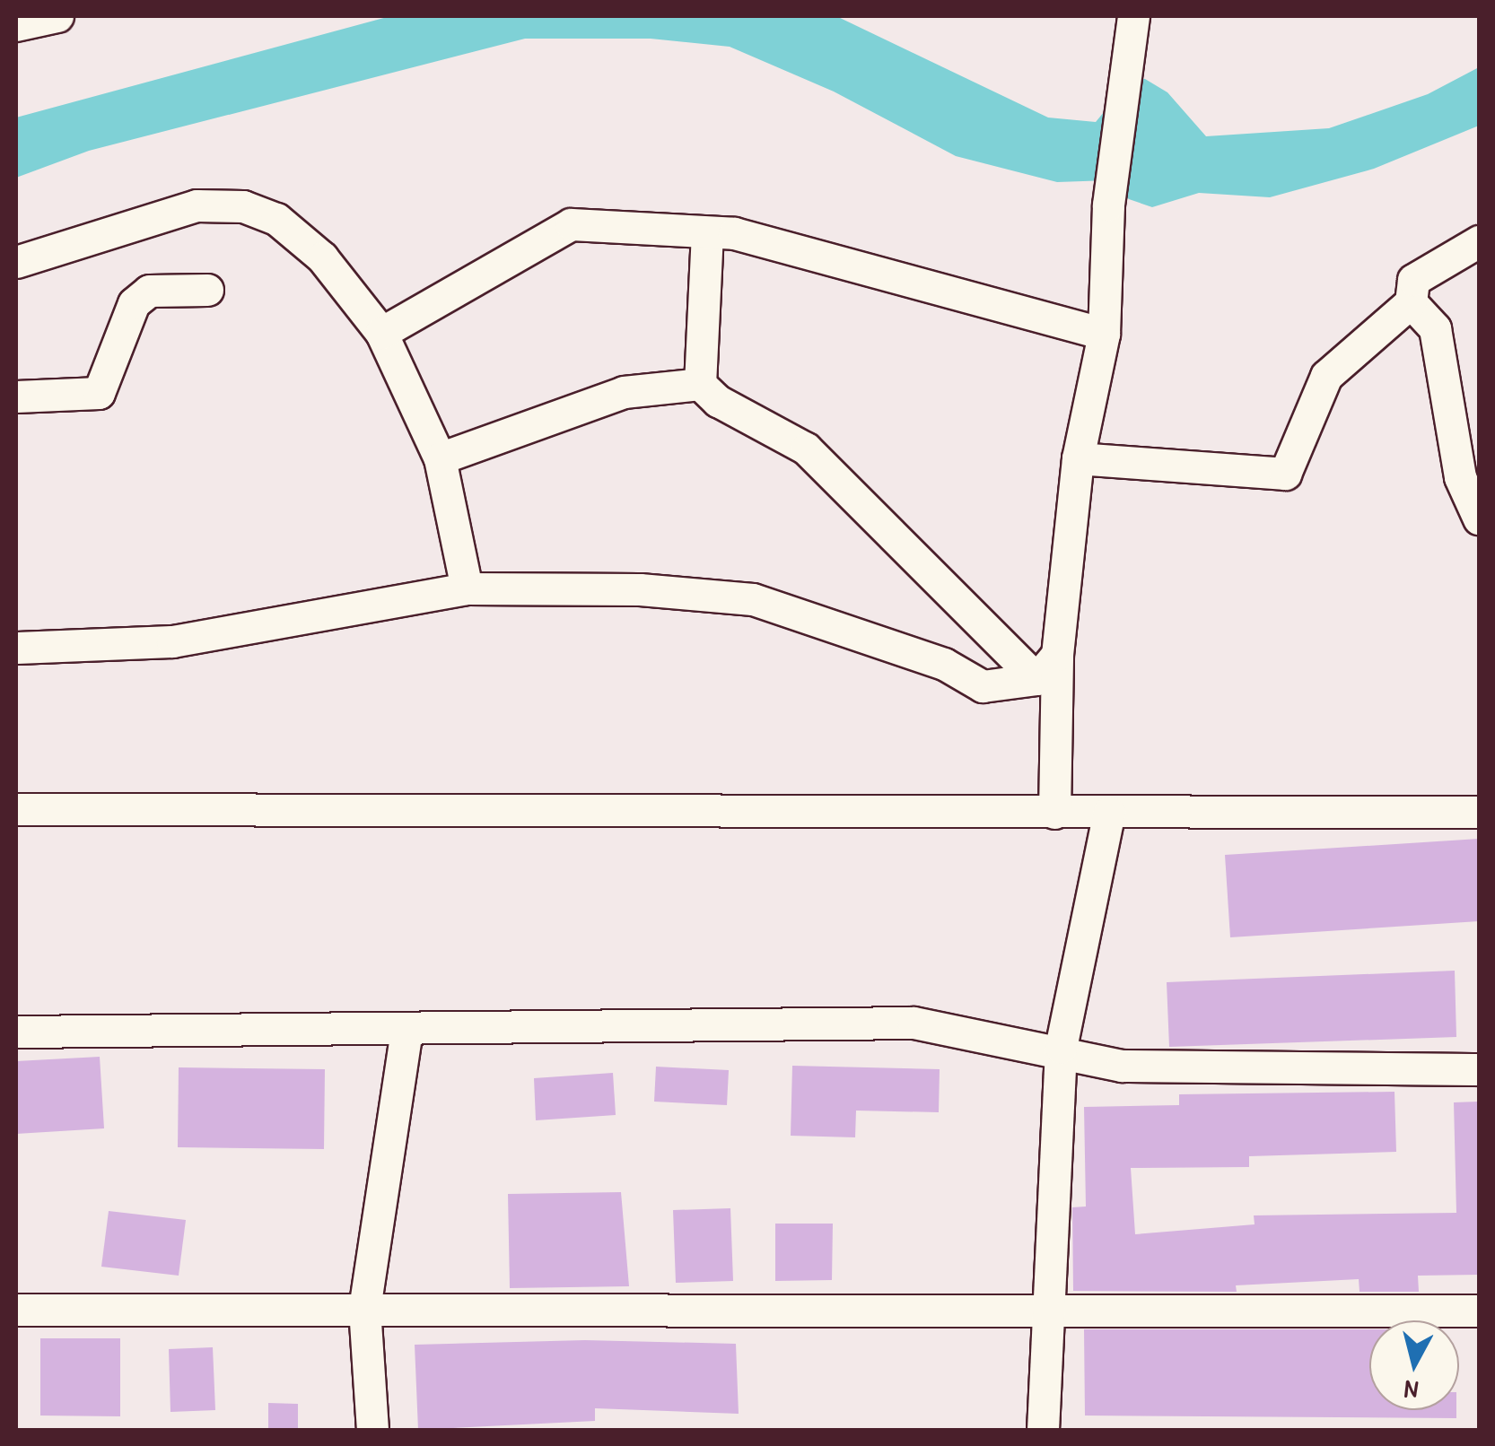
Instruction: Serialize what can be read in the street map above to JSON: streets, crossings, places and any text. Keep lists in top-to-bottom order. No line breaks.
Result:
{"north":"bottom"}
